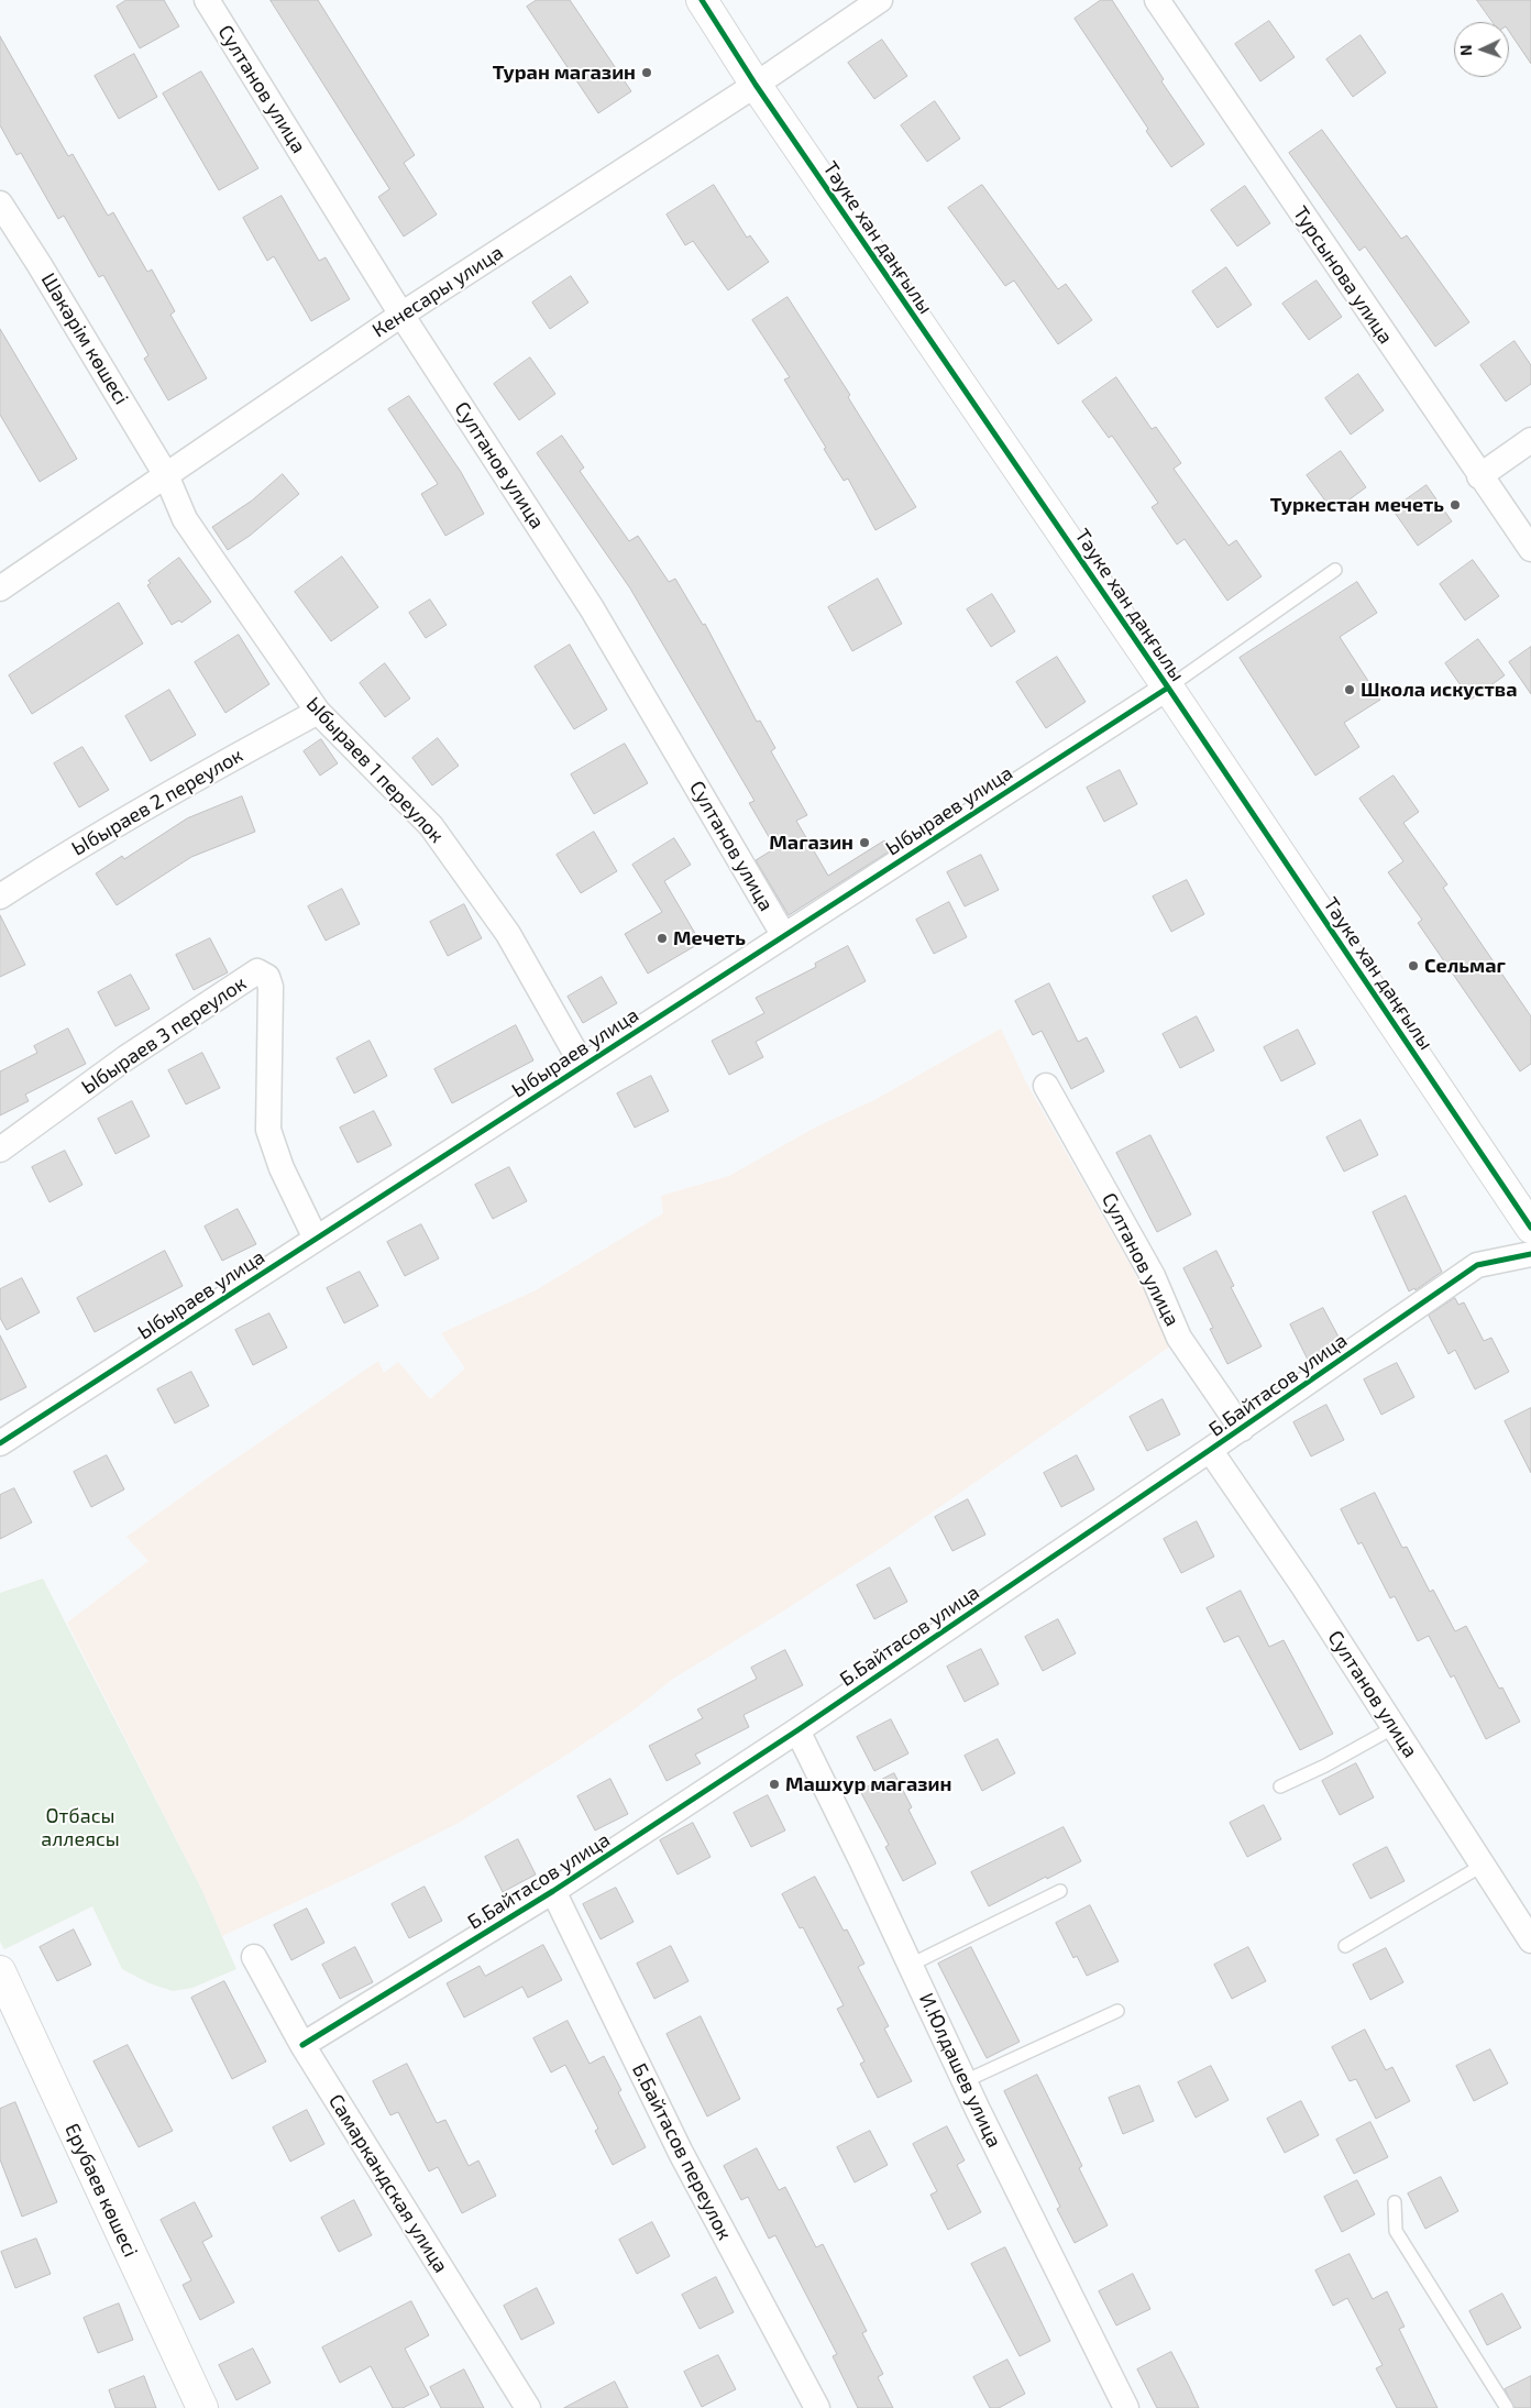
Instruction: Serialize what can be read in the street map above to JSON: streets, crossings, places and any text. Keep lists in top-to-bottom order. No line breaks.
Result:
{"streets":{"street":["Султанов улица","Тәуке хан даңғылы","Турсынова улица","Кенесары улица","Шәкәрім көшесі","Ыбыраев 1 переулок","Ыбыраев 2 переулок","Ыбыраев улица","Ыбыраев 3 переулок","Б.Байтасов улица","И.Юлдашев улица","Б.Байтасов переулок","Самаркандская улица","Ерубаев көшесі"]},"crossings":[["Султанов улица","Кенесары улица"],["Султанов улица","Ыбыраев улица"],["Султанов улица","Б.Байтасов улица"],["Тәуке хан даңғылы","Кенесары улица"],["Тәуке хан даңғылы","Ыбыраев улица"],["Кенесары улица","Шәкәрім көшесі"],["Кенесары улица","Ыбыраев 1 переулок"],["Шәкәрім көшесі","Ыбыраев 1 переулок"],["Ыбыраев 1 переулок","Ыбыраев 2 переулок"],["Ыбыраев 1 переулок","Ыбыраев улица"],["Ыбыраев улица","Ыбыраев 3 переулок"],["Б.Байтасов улица","И.Юлдашев улица"],["Б.Байтасов улица","Б.Байтасов переулок"],["Б.Байтасов улица","Самаркандская улица"]],"parks":["Отбасы аллеясы"],"places":["Туран магазин","Туркестан мечеть","Школа искуства","Магазин","Мечеть","Сельмаг","Машхур магазин"],"north":"left"}
